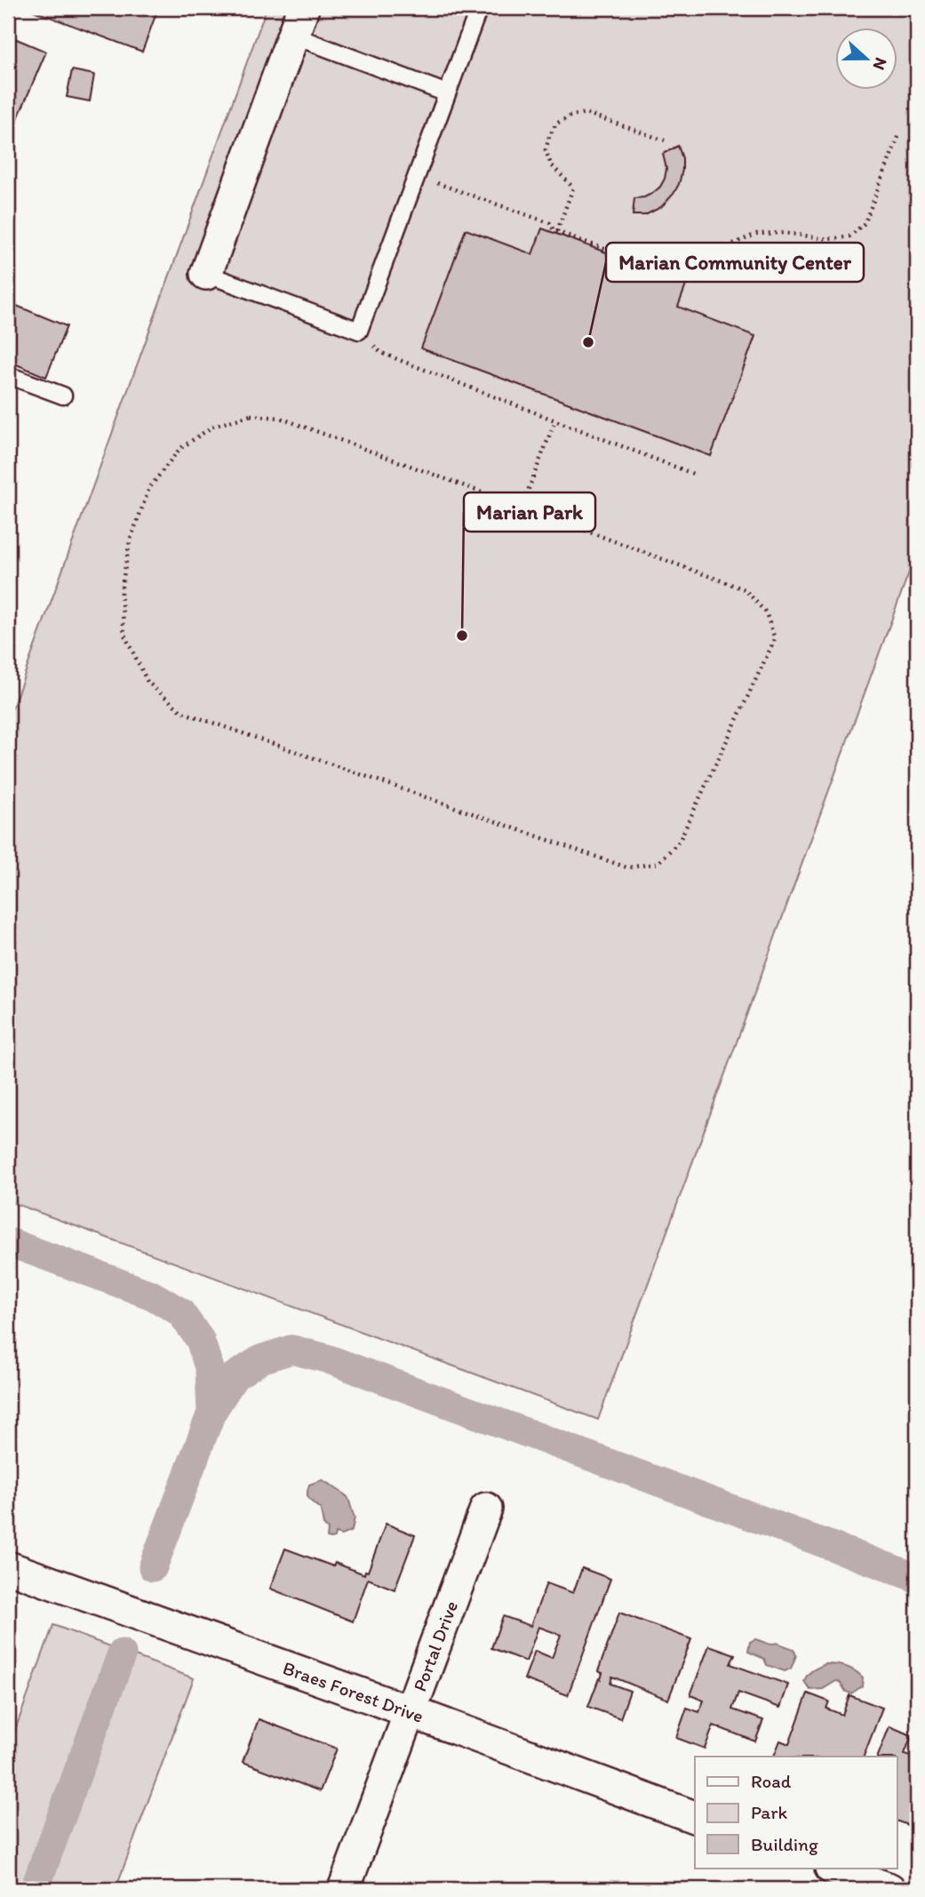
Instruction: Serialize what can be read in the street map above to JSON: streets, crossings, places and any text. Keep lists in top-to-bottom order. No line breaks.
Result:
{"streets":{"street":["Portal Drive","Braes Forest Drive"]},"crossings":[["Portal Drive","Braes Forest Drive"]],"places":["Marian Community Center","Marian Park"],"legend":["Road","Park","Building"],"north":"right"}
